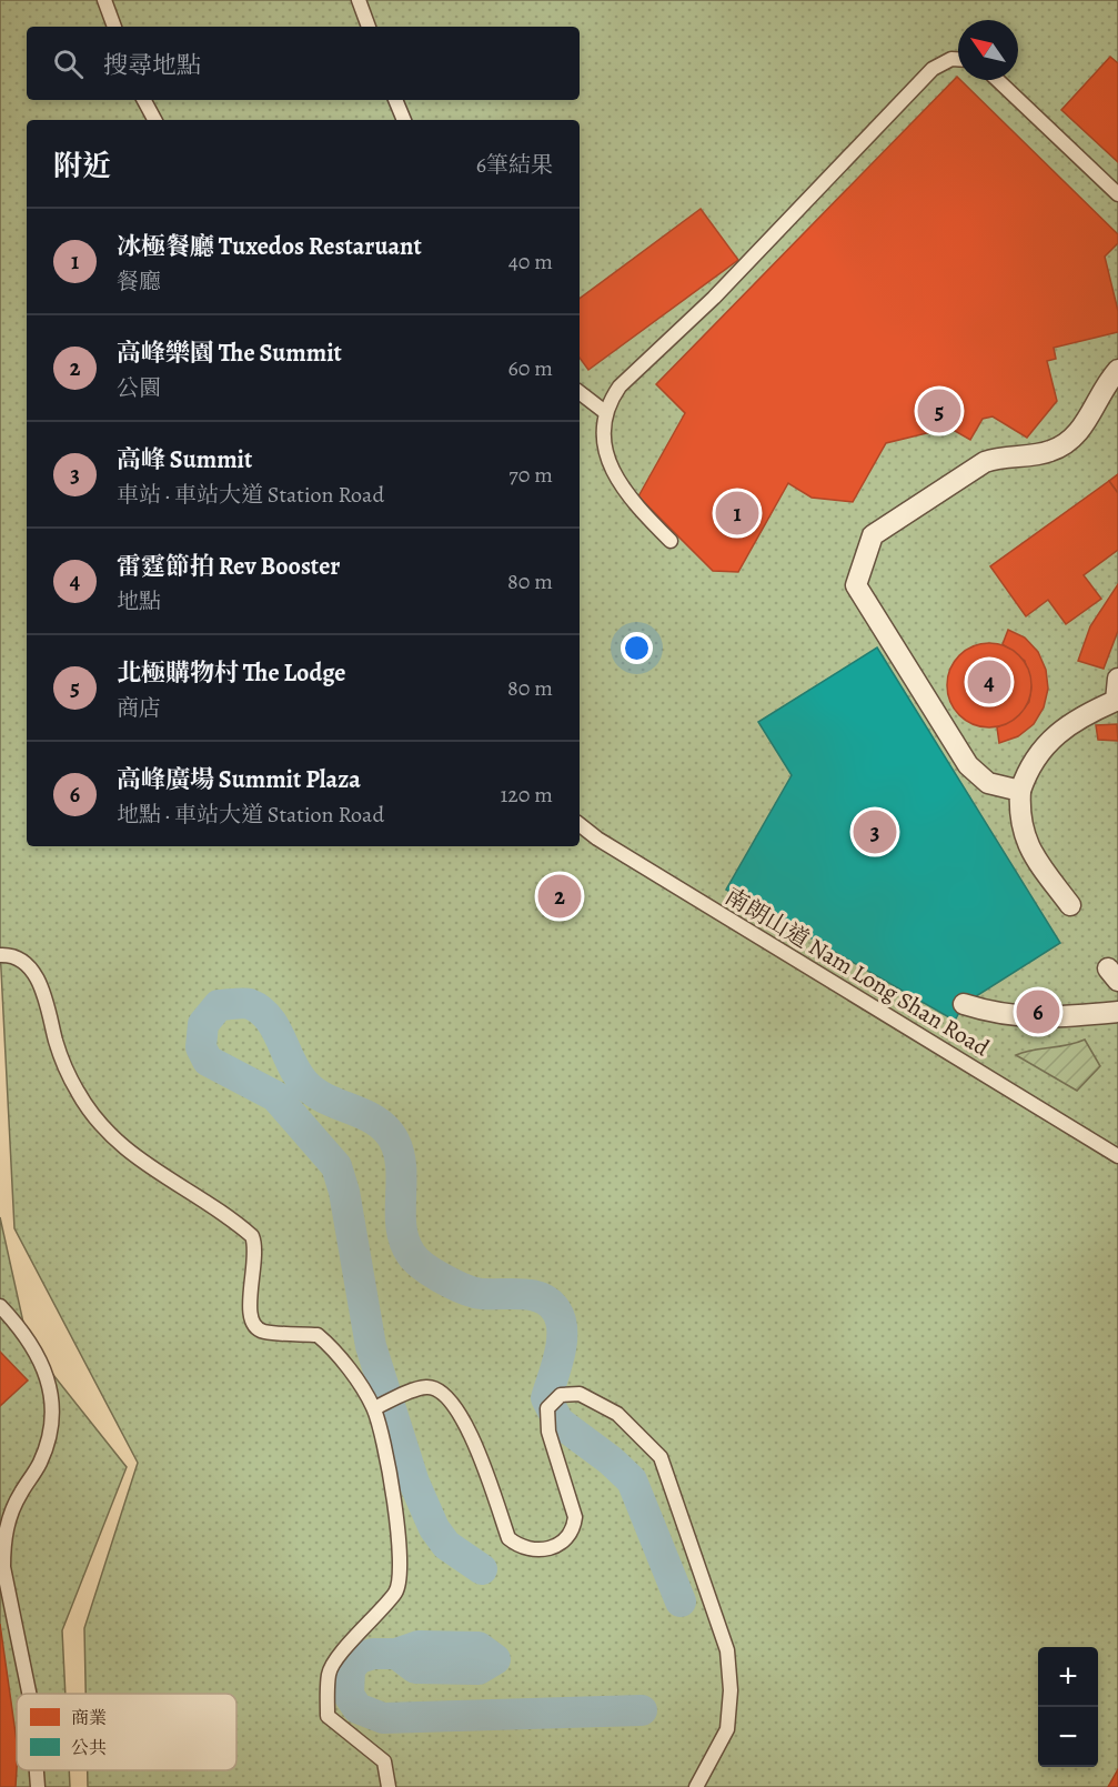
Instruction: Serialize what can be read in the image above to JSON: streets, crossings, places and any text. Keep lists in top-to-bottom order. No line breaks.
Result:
{"streets":{"lane":["南朗山道 Nam Long Shan Road"]},"legend":["商業","公共"],"north":"top left","page":{"search":"搜尋地點","heading":["附近","6筆結果"],"list":[{"mark":"1","name":"冰極餐廳 Tuxedos Restaruant","note":"餐廳","value":"40 m"},{"mark":"2","name":"高峰樂園 The Summit","note":"公園","value":"60 m"},{"mark":"3","name":"高峰 Summit","note":"車站 · 車站大道 Station Road","value":"70 m"},{"mark":"4","name":"雷霆節拍 Rev Booster","note":"地點","value":"80 m"},{"mark":"5","name":"北極購物村 The Lodge","note":"商店","value":"80 m"},{"mark":"6","name":"高峰廣場 Summit Plaza","note":"地點 · 車站大道 Station Road","value":"120 m"}],"pins":["5","1","4","3","2","6"],"map_buttons":["+","−"]}}
